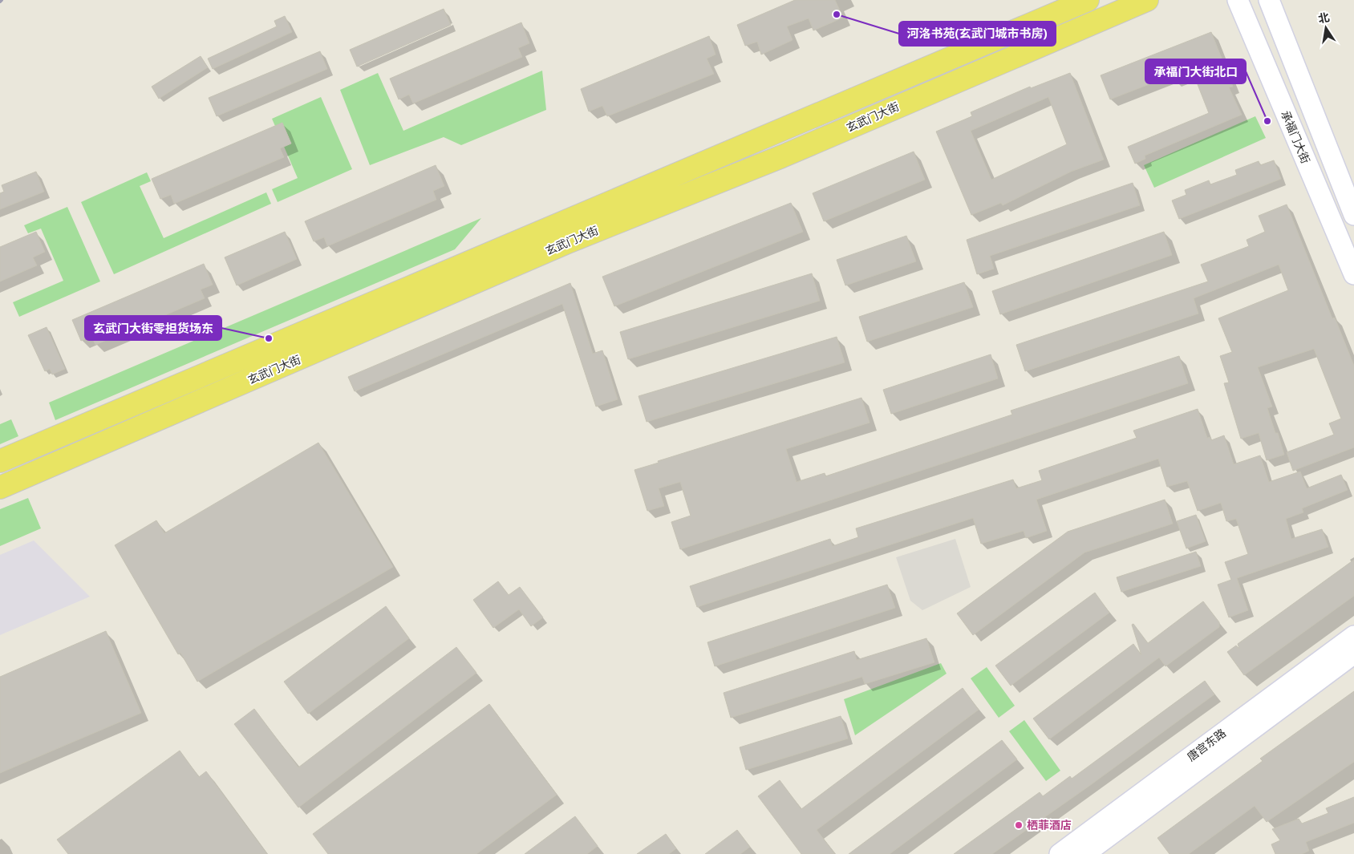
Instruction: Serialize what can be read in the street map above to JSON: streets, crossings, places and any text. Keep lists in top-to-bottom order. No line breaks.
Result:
{"streets":{"main road":["玄武门大街"],"street":["承福门大街","唐宫东路"]},"places":["河洛书苑(玄武门城市书房)","承福门大街北口","玄武门大街零担货场东","栖菲酒店"],"north":"top"}
